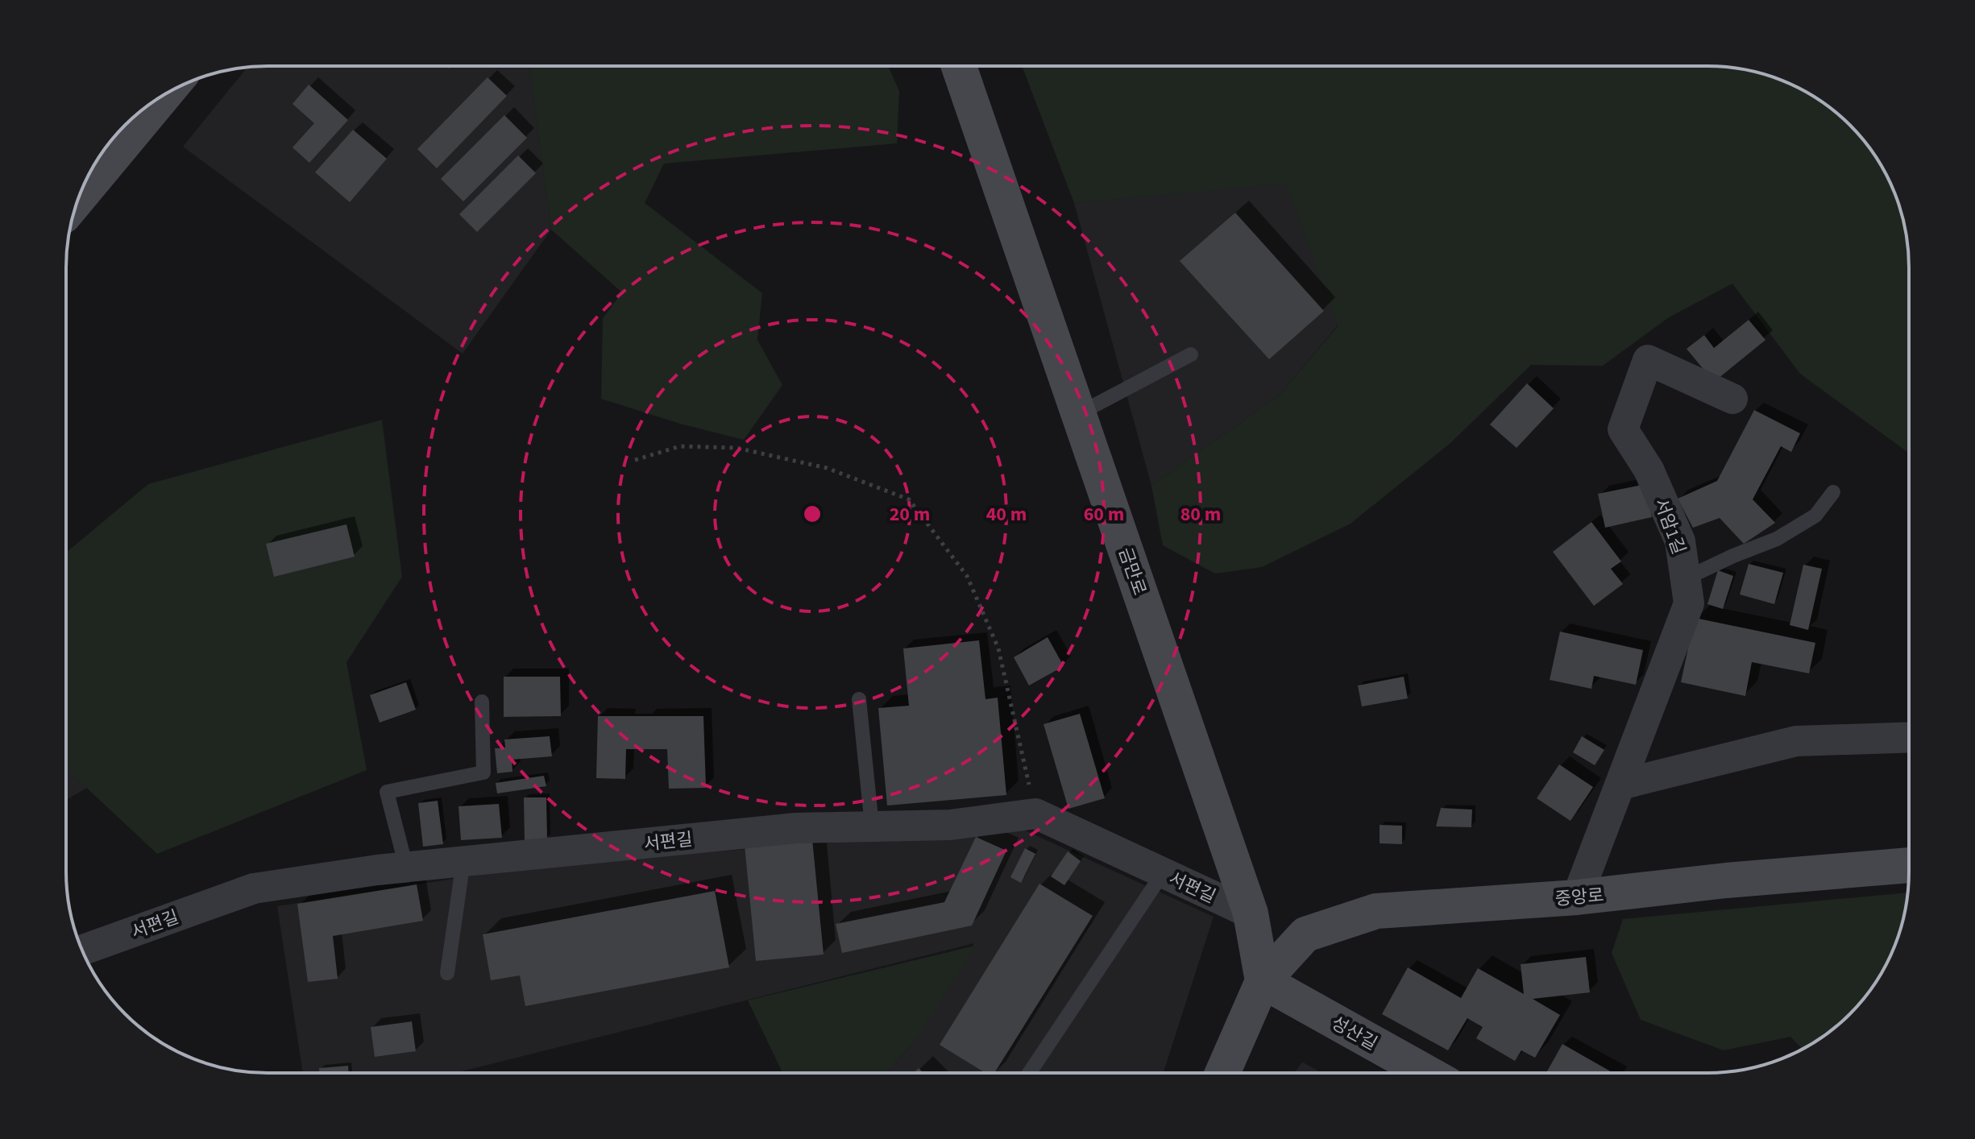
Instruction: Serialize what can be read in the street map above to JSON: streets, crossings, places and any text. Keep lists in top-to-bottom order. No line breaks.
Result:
{"streets":{"street":["서암1길","금만로","서편길","중앙로","성산길"]},"crossings":[["서암1길","중앙로"],["금만로","서편길"],["금만로","중앙로"],["금만로","성산길"],["중앙로","성산길"]],"rings":["20 m","40 m","60 m","80 m"]}
